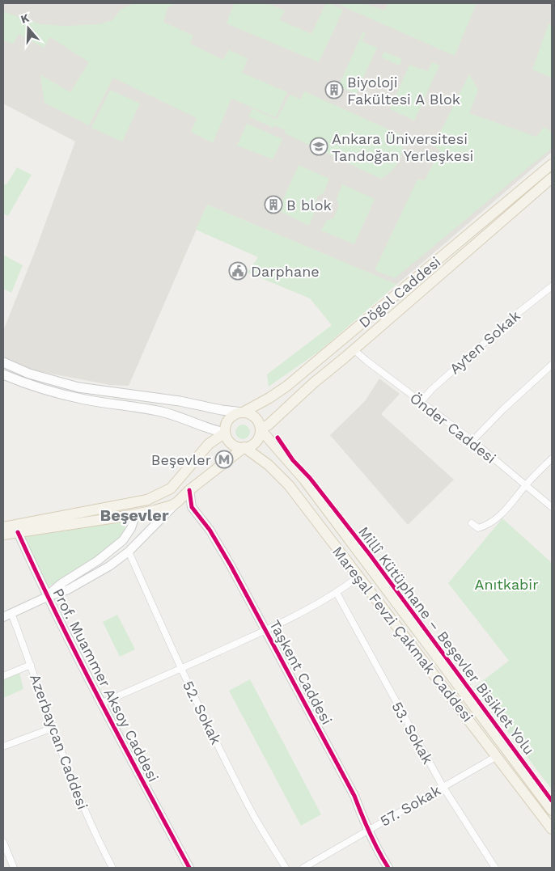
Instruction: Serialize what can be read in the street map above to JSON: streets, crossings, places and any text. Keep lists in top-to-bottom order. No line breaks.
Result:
{"streets":{"main road":["Dögol Caddesi","Mareşal Fevzi Çakmak Caddesi"],"street":["Ayten Sokak","Önder Caddesi","Taşkent Caddesi","Prof. Muammer Aksoy Caddesi","52. Sokak","53. Sokak","Azerbaycan Caddesi","57. Sokak"],"cycle path":["Millî Kütüphane – Beşevler Bisiklet Yolu"]},"crossings":[["Dögol Caddesi","Önder Caddesi"],["Dögol Caddesi","Mareşal Fevzi Çakmak Caddesi"],["Ayten Sokak","Önder Caddesi"],["Mareşal Fevzi Çakmak Caddesi","57. Sokak"],["Taşkent Caddesi","57. Sokak"],["53. Sokak","57. Sokak"]],"districts":["Beşevler"],"parks":["Anıtkabir"],"places":{"building":["Biyoloji Fakültesi A Blok","B blok"],"school or university":["Ankara Üniversitesi Tandoğan Yerleşkesi"],"public building":["Darphane"],"metro station":["Beşevler"]},"north":"top"}
